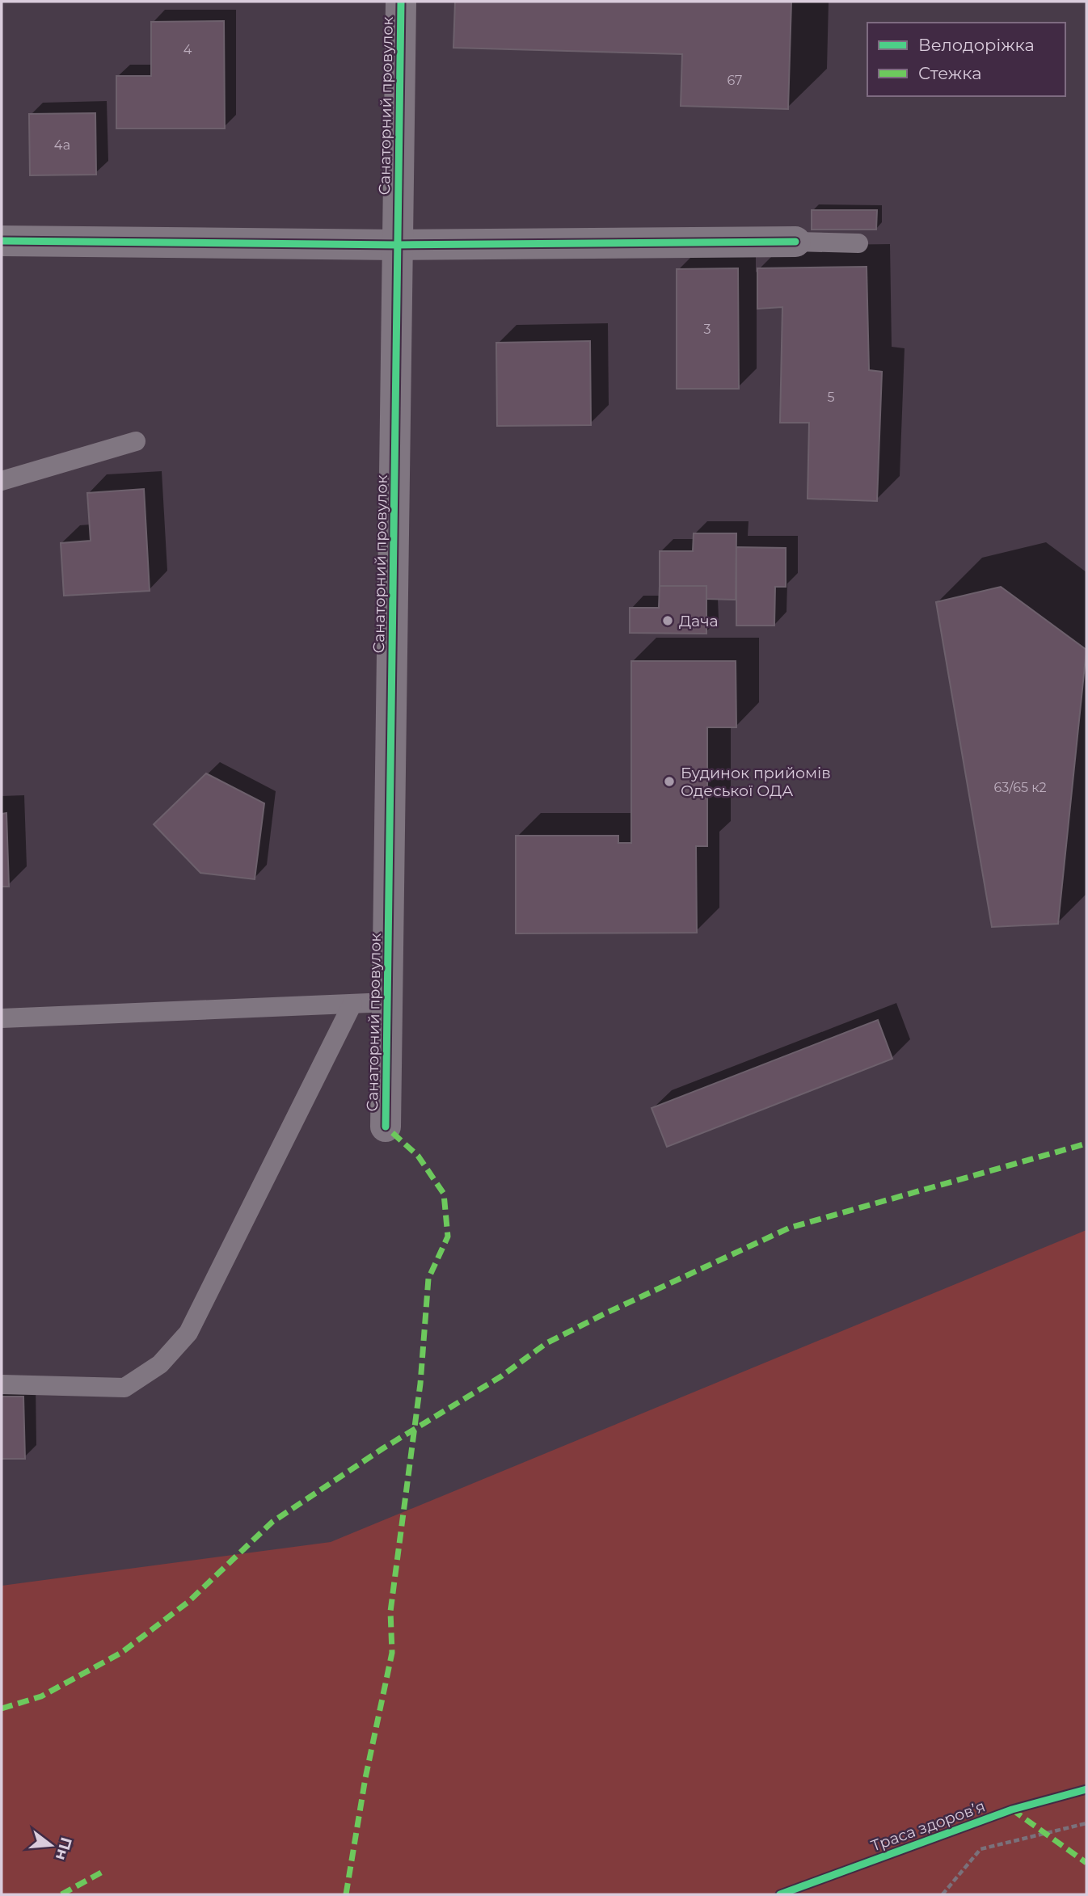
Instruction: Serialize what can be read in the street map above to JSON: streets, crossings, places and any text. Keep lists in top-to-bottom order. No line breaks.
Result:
{"streets":{"street":["Санаторний провулок"],"cycle path":["Траса здоров’я"]},"places":["Дача","Будинок прийомів Одеської ОДА"],"house_numbers":["4","67","4а","3","5","63/65 к2"],"legend":["Велодоріжка","Стежка"],"north":"right"}
